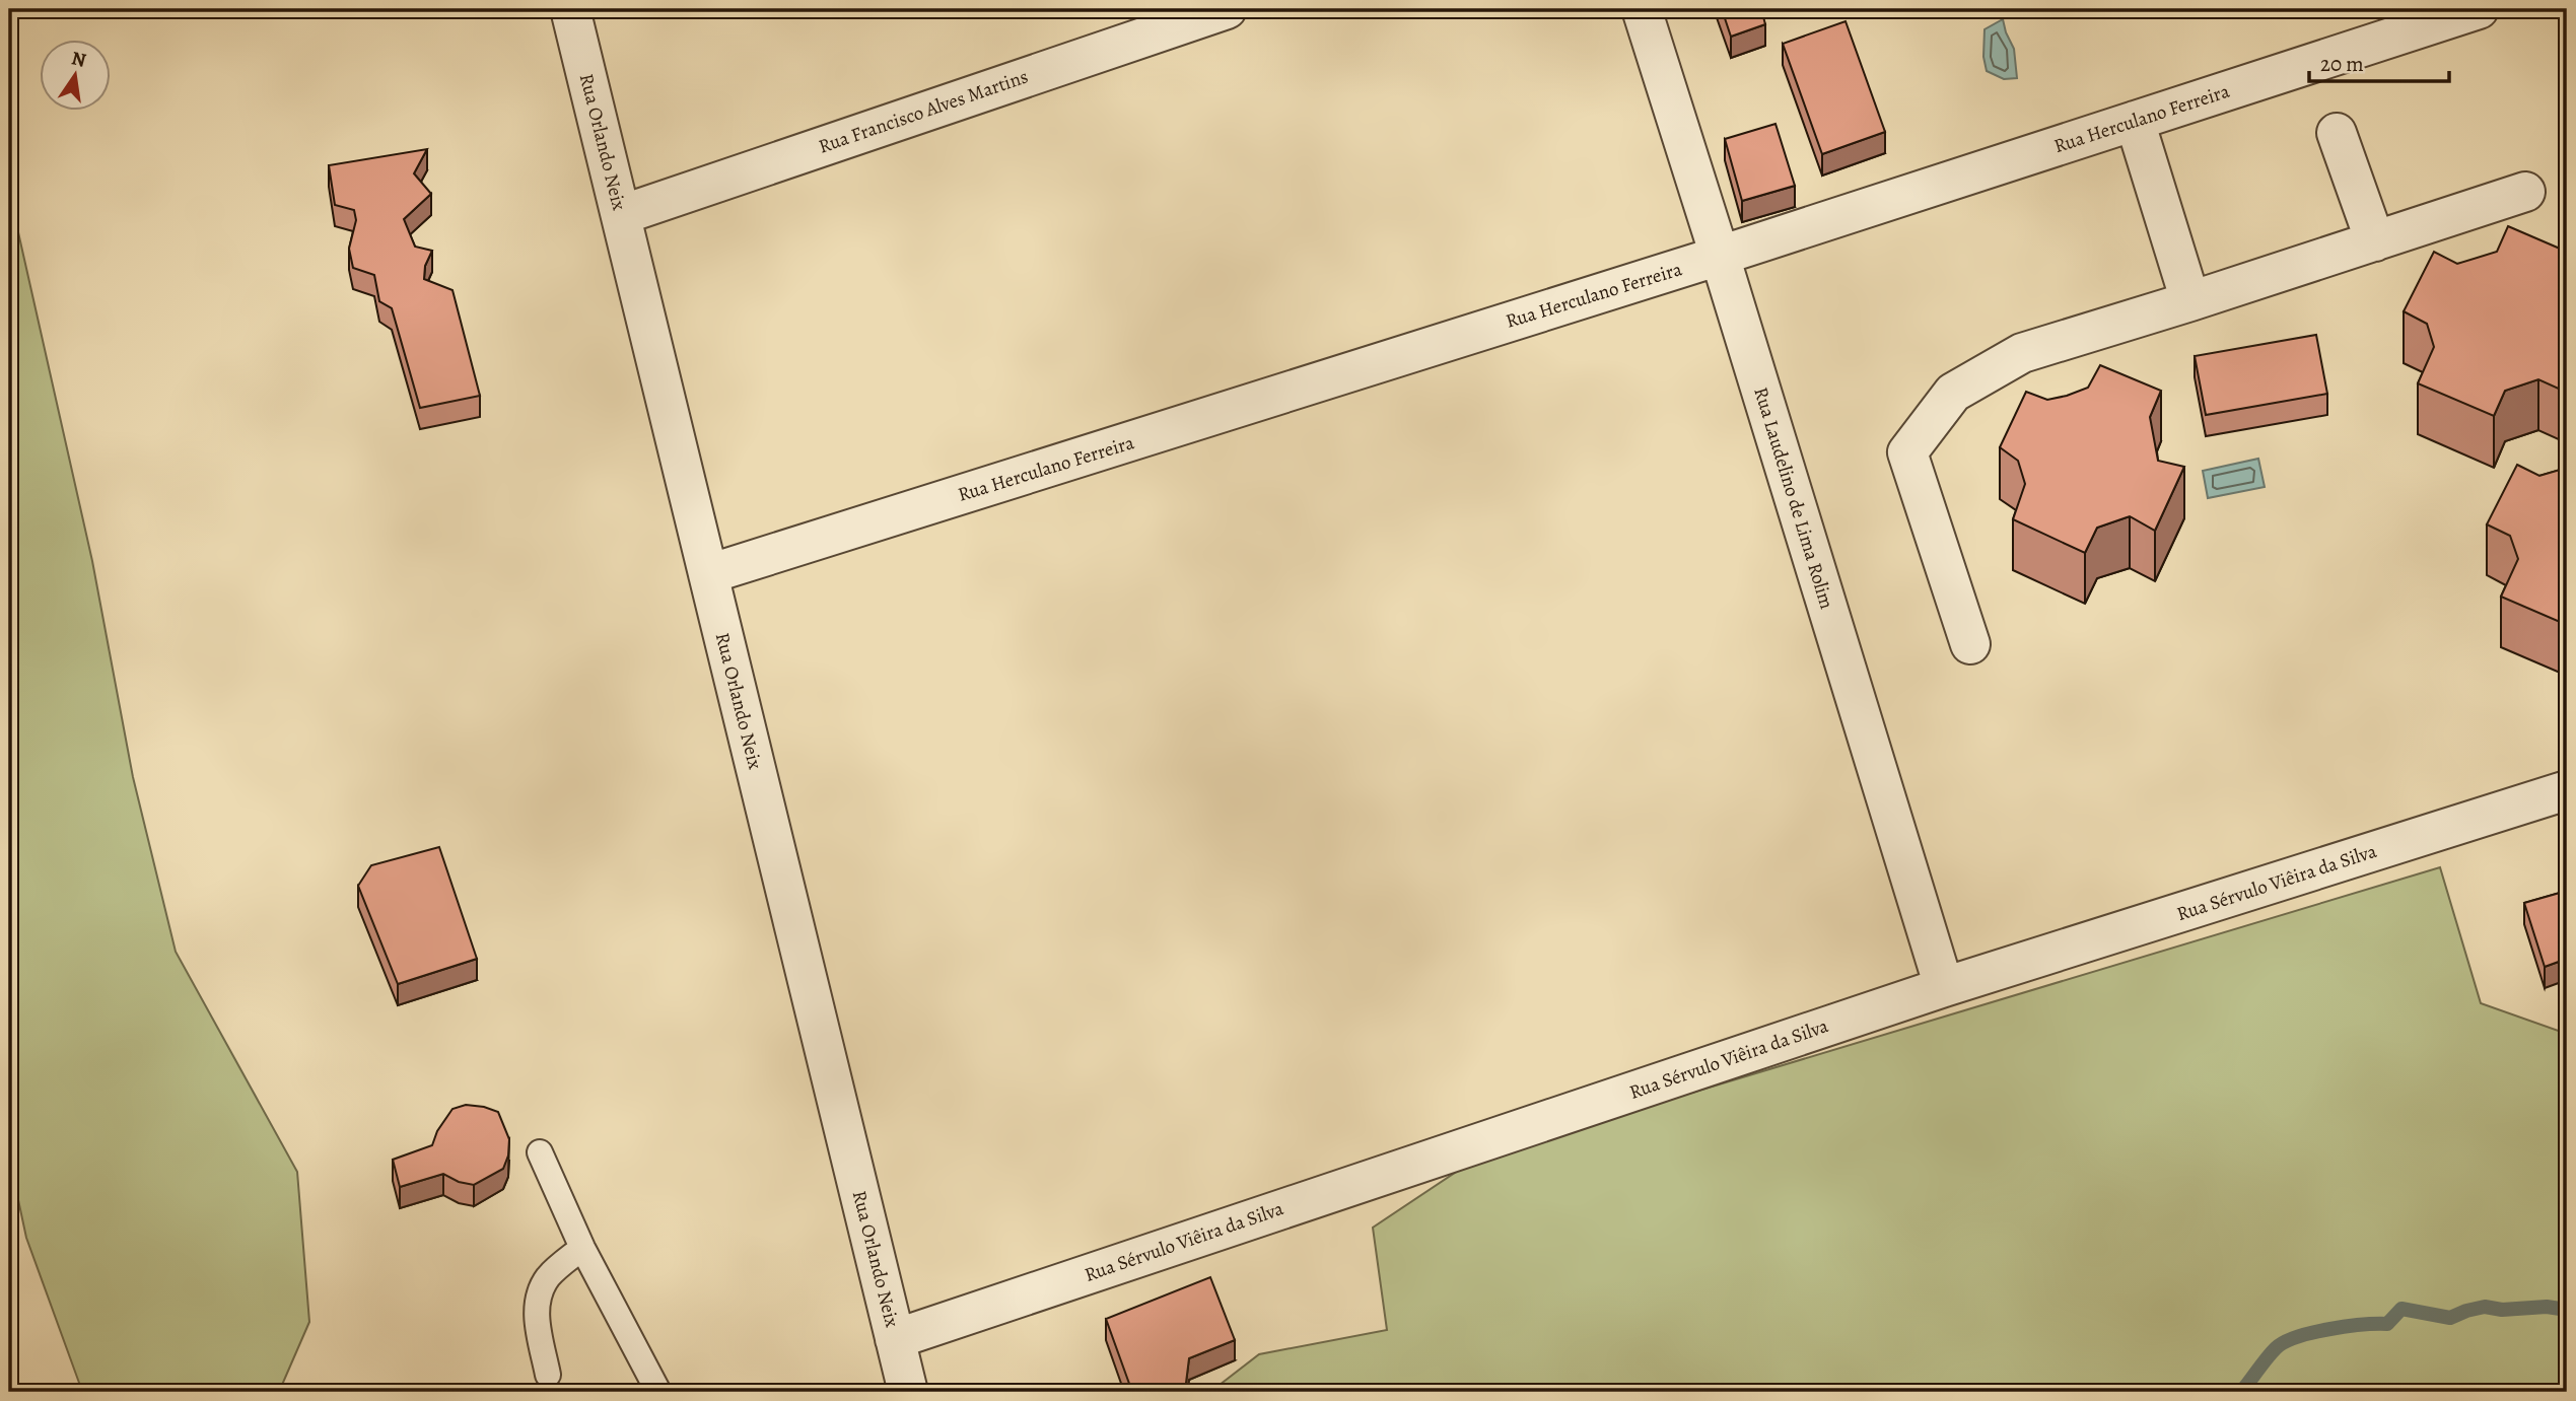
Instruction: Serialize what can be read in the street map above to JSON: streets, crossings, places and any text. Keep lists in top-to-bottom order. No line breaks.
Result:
{"streets":{"street":["Rua Francisco Alves Martins","Rua Herculano Ferreira","Rua Orlando Neix","Rua Laudelino de Lima Rolim","Rua Sérvulo Viêira da Silva"]},"crossings":[["Rua Francisco Alves Martins","Rua Orlando Neix"],["Rua Herculano Ferreira","Rua Orlando Neix"],["Rua Herculano Ferreira","Rua Laudelino de Lima Rolim"],["Rua Orlando Neix","Rua Sérvulo Viêira da Silva"],["Rua Laudelino de Lima Rolim","Rua Sérvulo Viêira da Silva"]],"scale_bar":"20 m","north":"top"}
